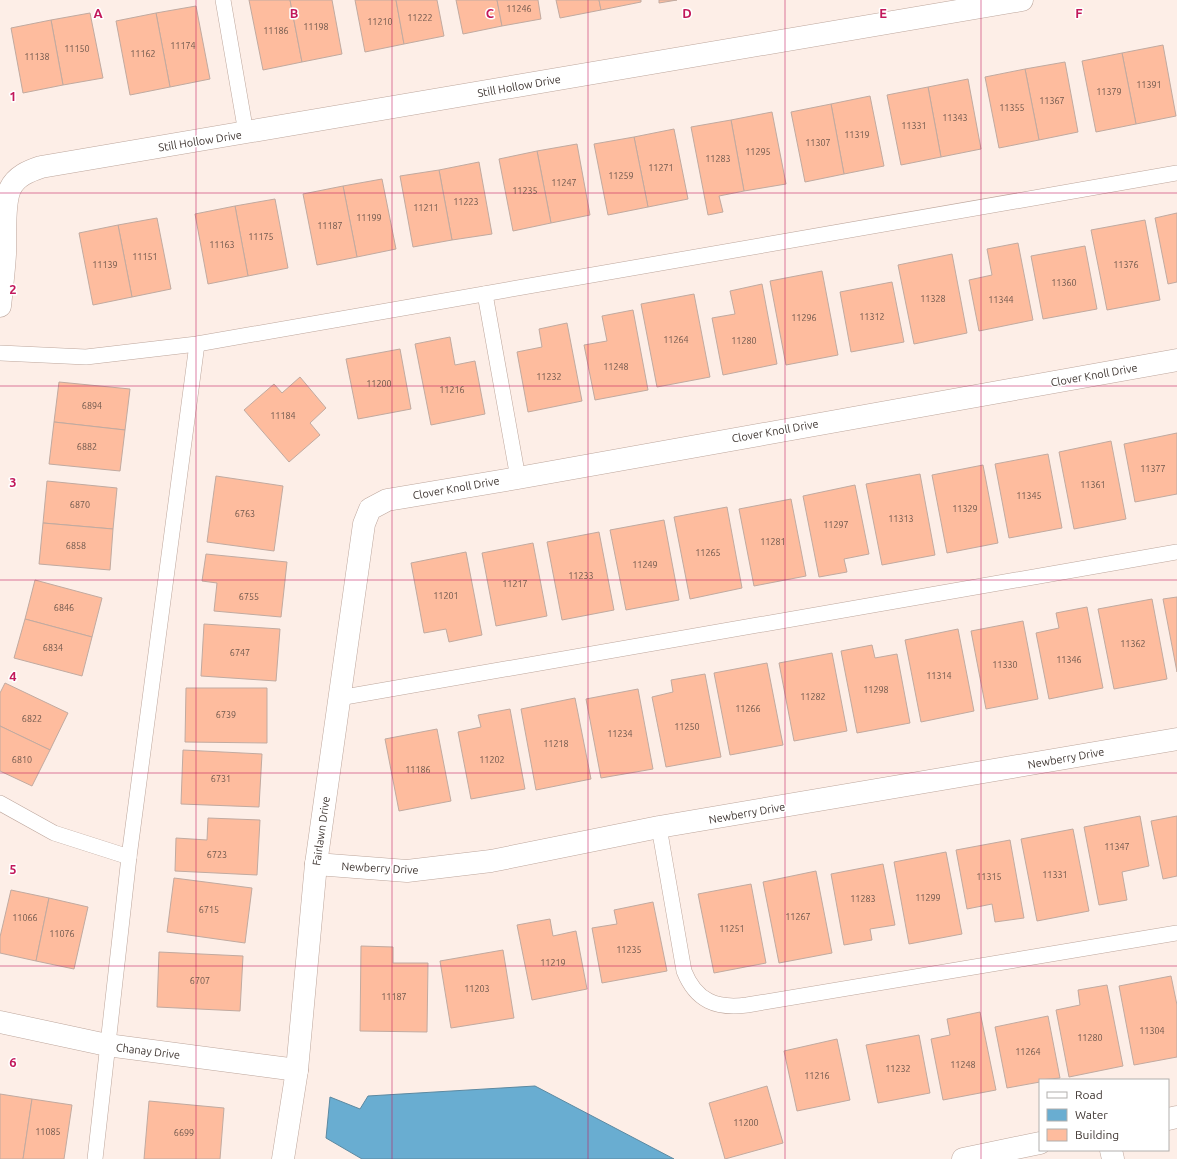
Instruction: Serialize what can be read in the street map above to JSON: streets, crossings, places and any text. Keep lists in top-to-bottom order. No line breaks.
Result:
{"streets":{"street":["Still Hollow Drive","Clover Knoll Drive","Newberry Drive","Fairlawn Drive","Chanay Drive"]},"crossings":[["Clover Knoll Drive","Fairlawn Drive"],["Newberry Drive","Fairlawn Drive"],["Fairlawn Drive","Chanay Drive"]],"house_numbers":["11246","11222","11210","11198","11186","11174","11150","11162","11138","11391","11379","11367","11355","11343","11331","11319","11307","11295","11283","11271","11259","11247","11235","11223","11211","11199","11187","11175","11163","11151","11139","11376","11360","11328","11344","11312","11296","11264","11280","11248","11232","11200","11216","6894","11184","6882","11377","11361","11345","6870","11329","6763","11313","11297","11281","6858","11265","11249","11233","11217","11201","6755","6846","11362","6834","6747","11346","11330","11314","11298","11282","11266","6739","6822","11250","11234","11218","6810","11202","11186","6731","11347","6723","11331","11315","11299","11283","6715","11267","11066","11251","11076","11235","11219","6707","11203","11187","11304","11280","11264","11248","11232","11216","11200","11085","6699"],"legend":["Road","Water","Building"],"grid":{"columns":["A","B","C","D","E","F"],"rows":["1","2","3","4","5","6"]}}
